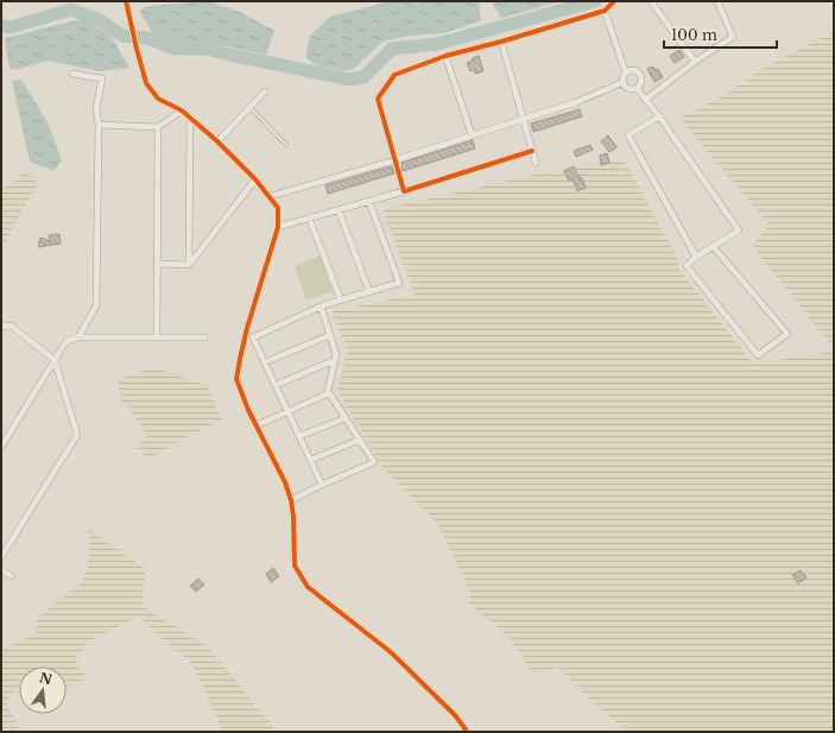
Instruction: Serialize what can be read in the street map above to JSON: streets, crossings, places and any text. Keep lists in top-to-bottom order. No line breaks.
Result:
{"scale_bar":"100 m","north":"top"}
